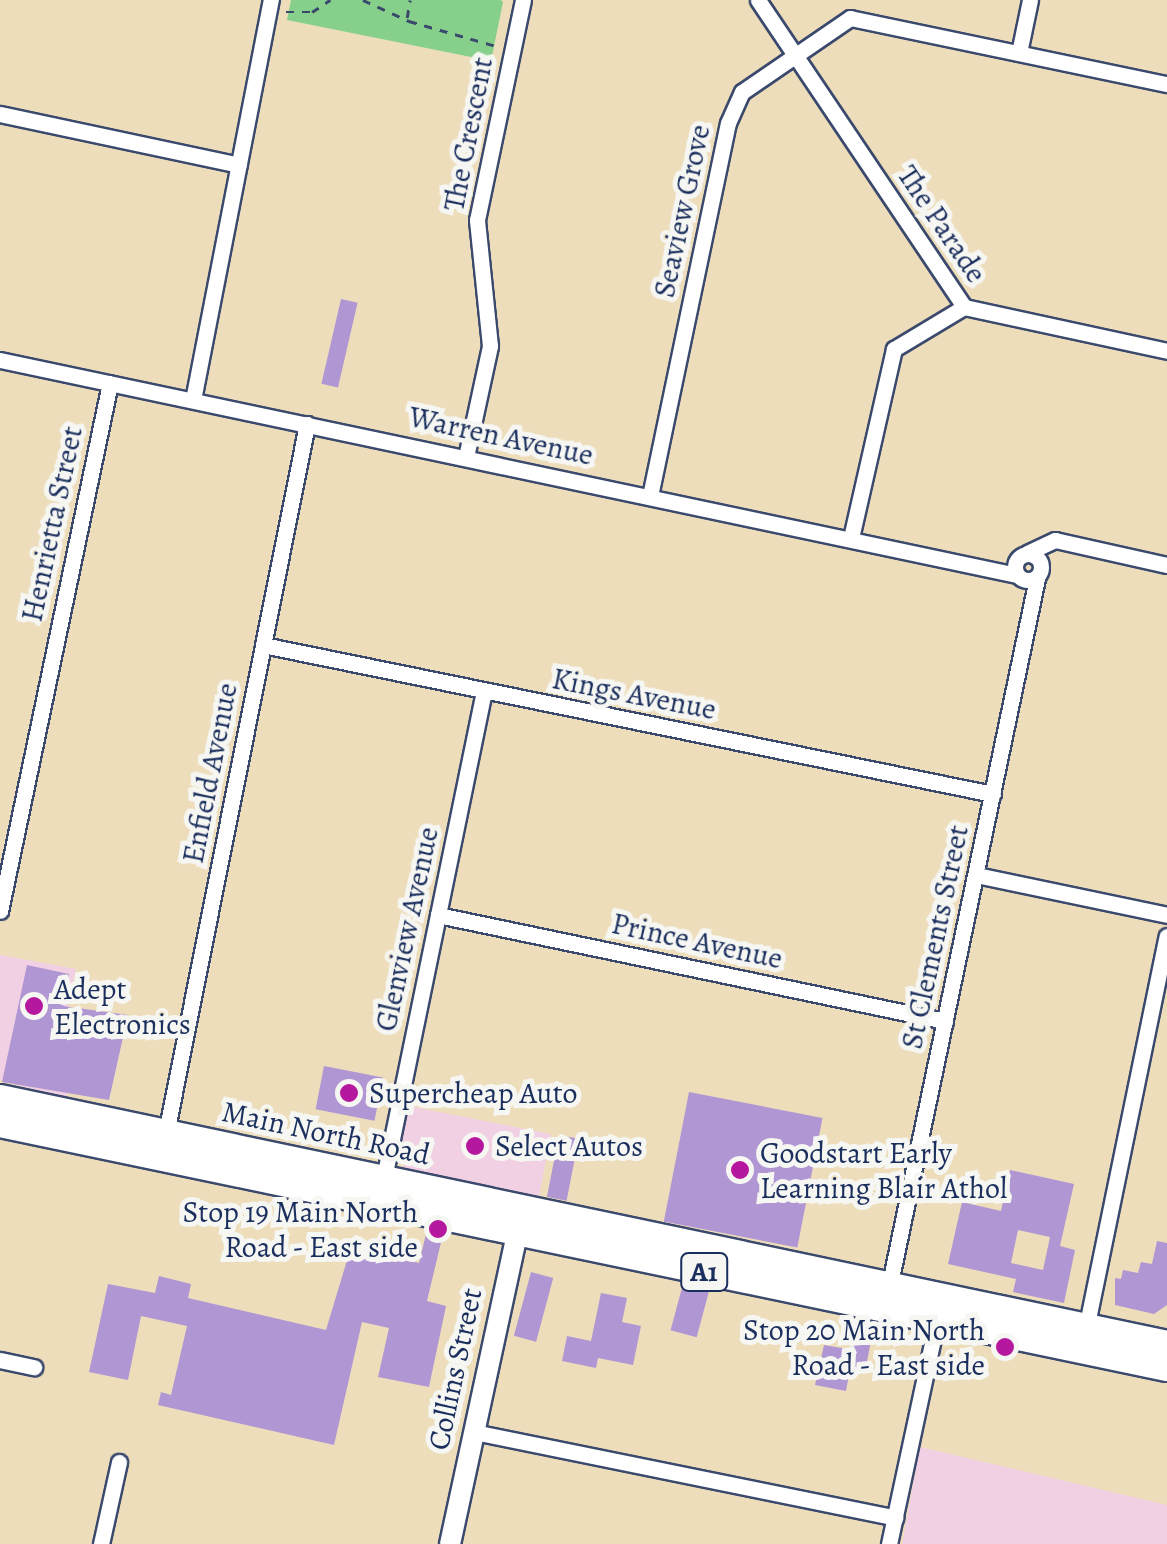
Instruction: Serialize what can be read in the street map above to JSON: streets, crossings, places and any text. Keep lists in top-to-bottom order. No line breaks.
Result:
{"streets":{"highway":["Main North Road","A1"],"street":["The Crescent","Seaview Grove","The Parade","Warren Avenue","Henrietta Street","Kings Avenue","Enfield Avenue","Glenview Avenue","St Clements Street","Prince Avenue","Collins Street"]},"crossings":[["The Crescent","Warren Avenue"],["Seaview Grove","The Parade"],["Seaview Grove","Warren Avenue"],["Warren Avenue","Henrietta Street"],["Warren Avenue","Enfield Avenue"],["Warren Avenue","St Clements Street"],["Kings Avenue","Enfield Avenue"],["Kings Avenue","Glenview Avenue"],["Kings Avenue","St Clements Street"],["Enfield Avenue","Main North Road"],["Glenview Avenue","Prince Avenue"],["Glenview Avenue","Main North Road"],["St Clements Street","Prince Avenue"],["St Clements Street","Main North Road"],["Main North Road","Collins Street"]],"places":["Adept Electronics","Supercheap Auto","Select Autos","Goodstart Early Learning Blair Athol","Stop 19 Main North Road - East side","Stop 20 Main North Road - East side"]}
